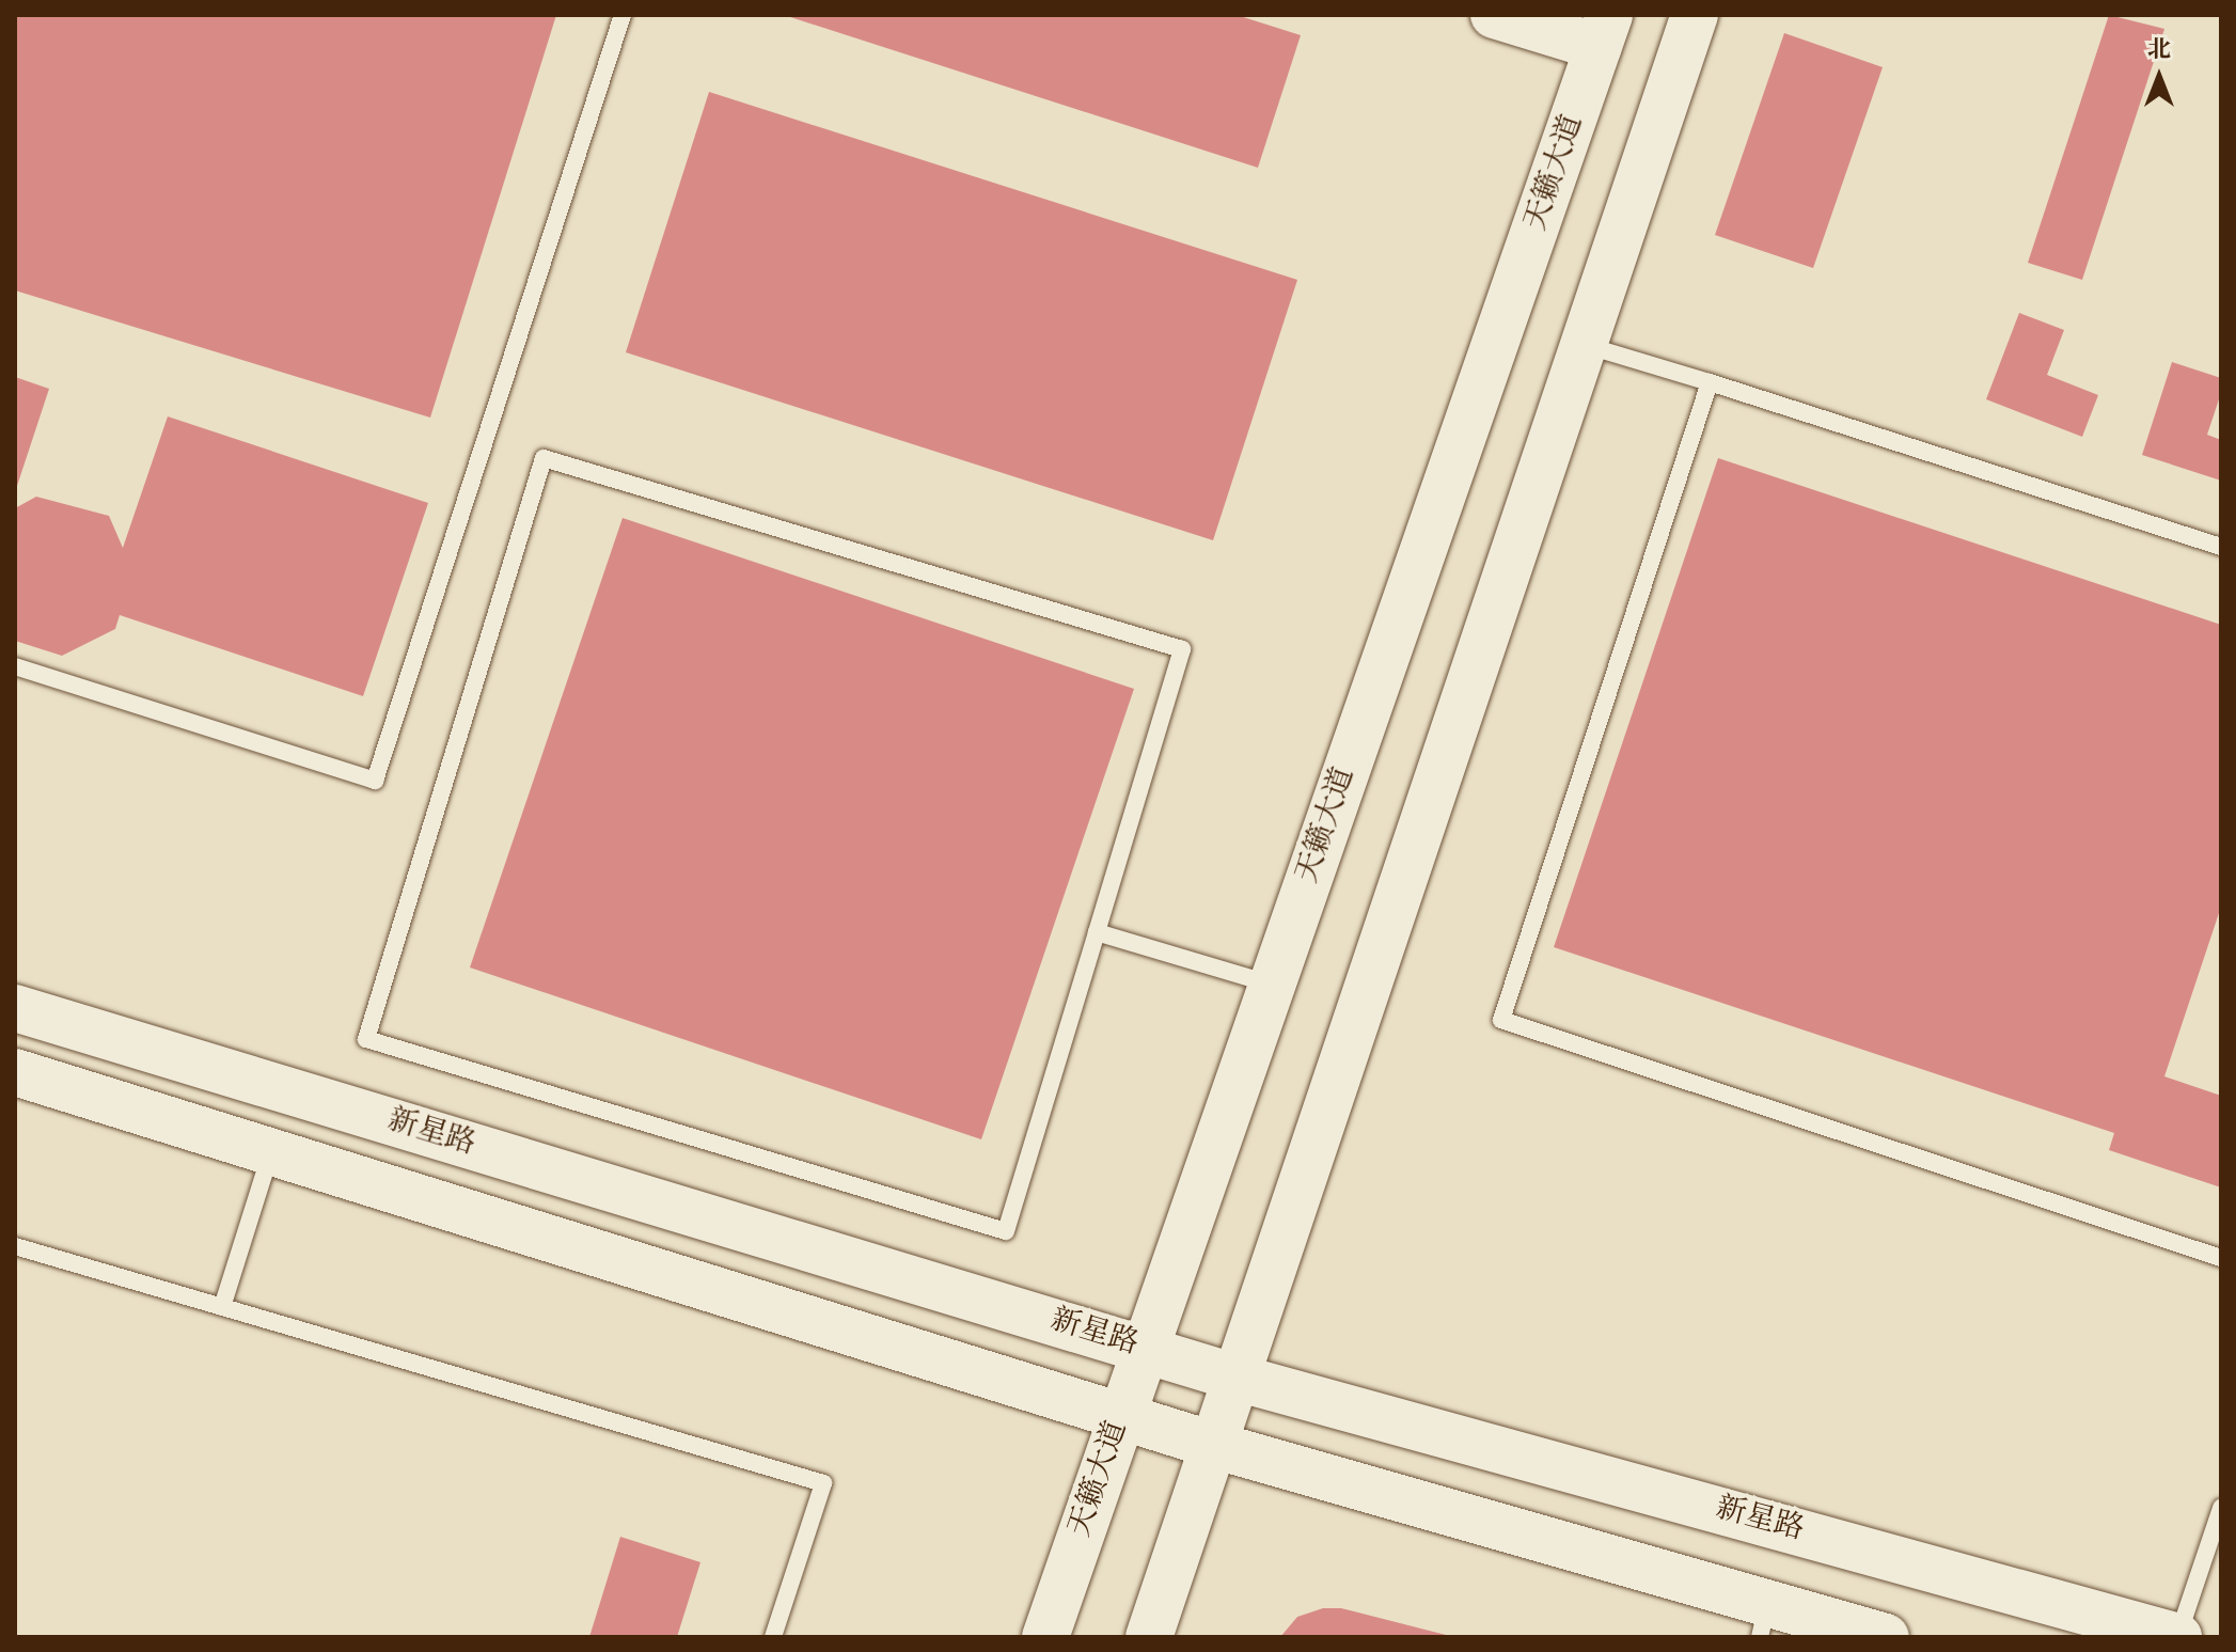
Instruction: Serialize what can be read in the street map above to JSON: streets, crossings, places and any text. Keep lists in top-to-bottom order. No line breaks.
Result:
{"streets":{"street":["天籁大道","新星路"]},"crossings":[["天籁大道","新星路"]],"north":"top"}
